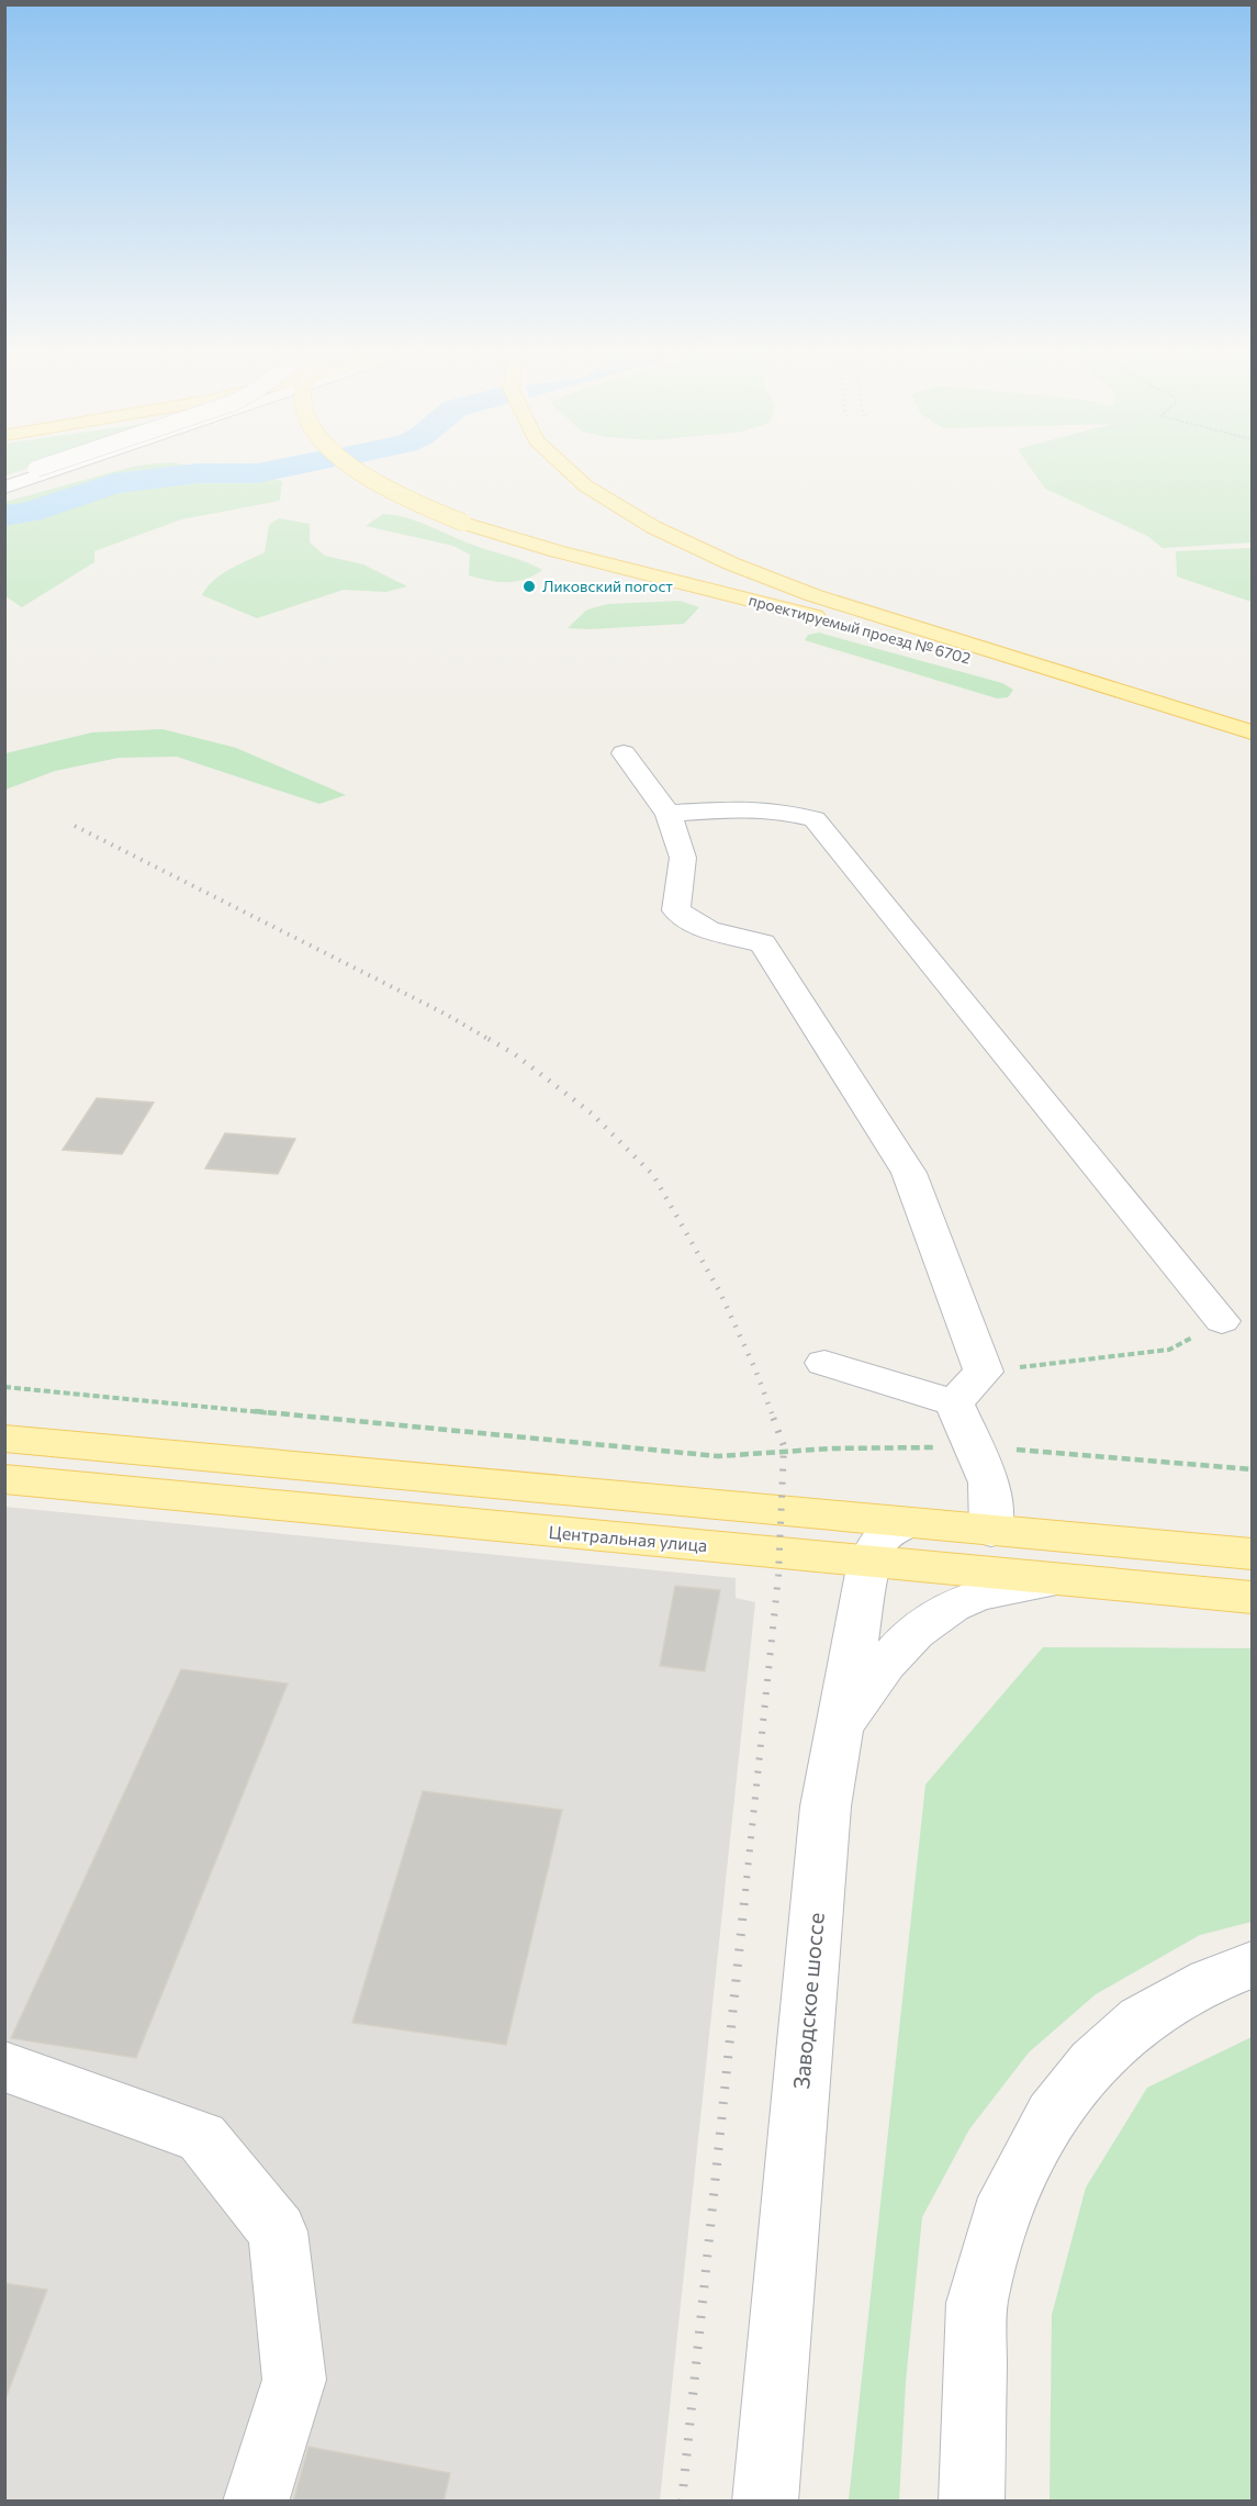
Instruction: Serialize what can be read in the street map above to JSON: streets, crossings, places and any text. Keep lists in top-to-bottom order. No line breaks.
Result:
{"streets":{"main road":["проектируемый проезд № 6702","Центральная улица"],"street":["Заводское шоссе"]},"crossings":[["Центральная улица","Заводское шоссе"]],"places":["Ликовский погост"]}
